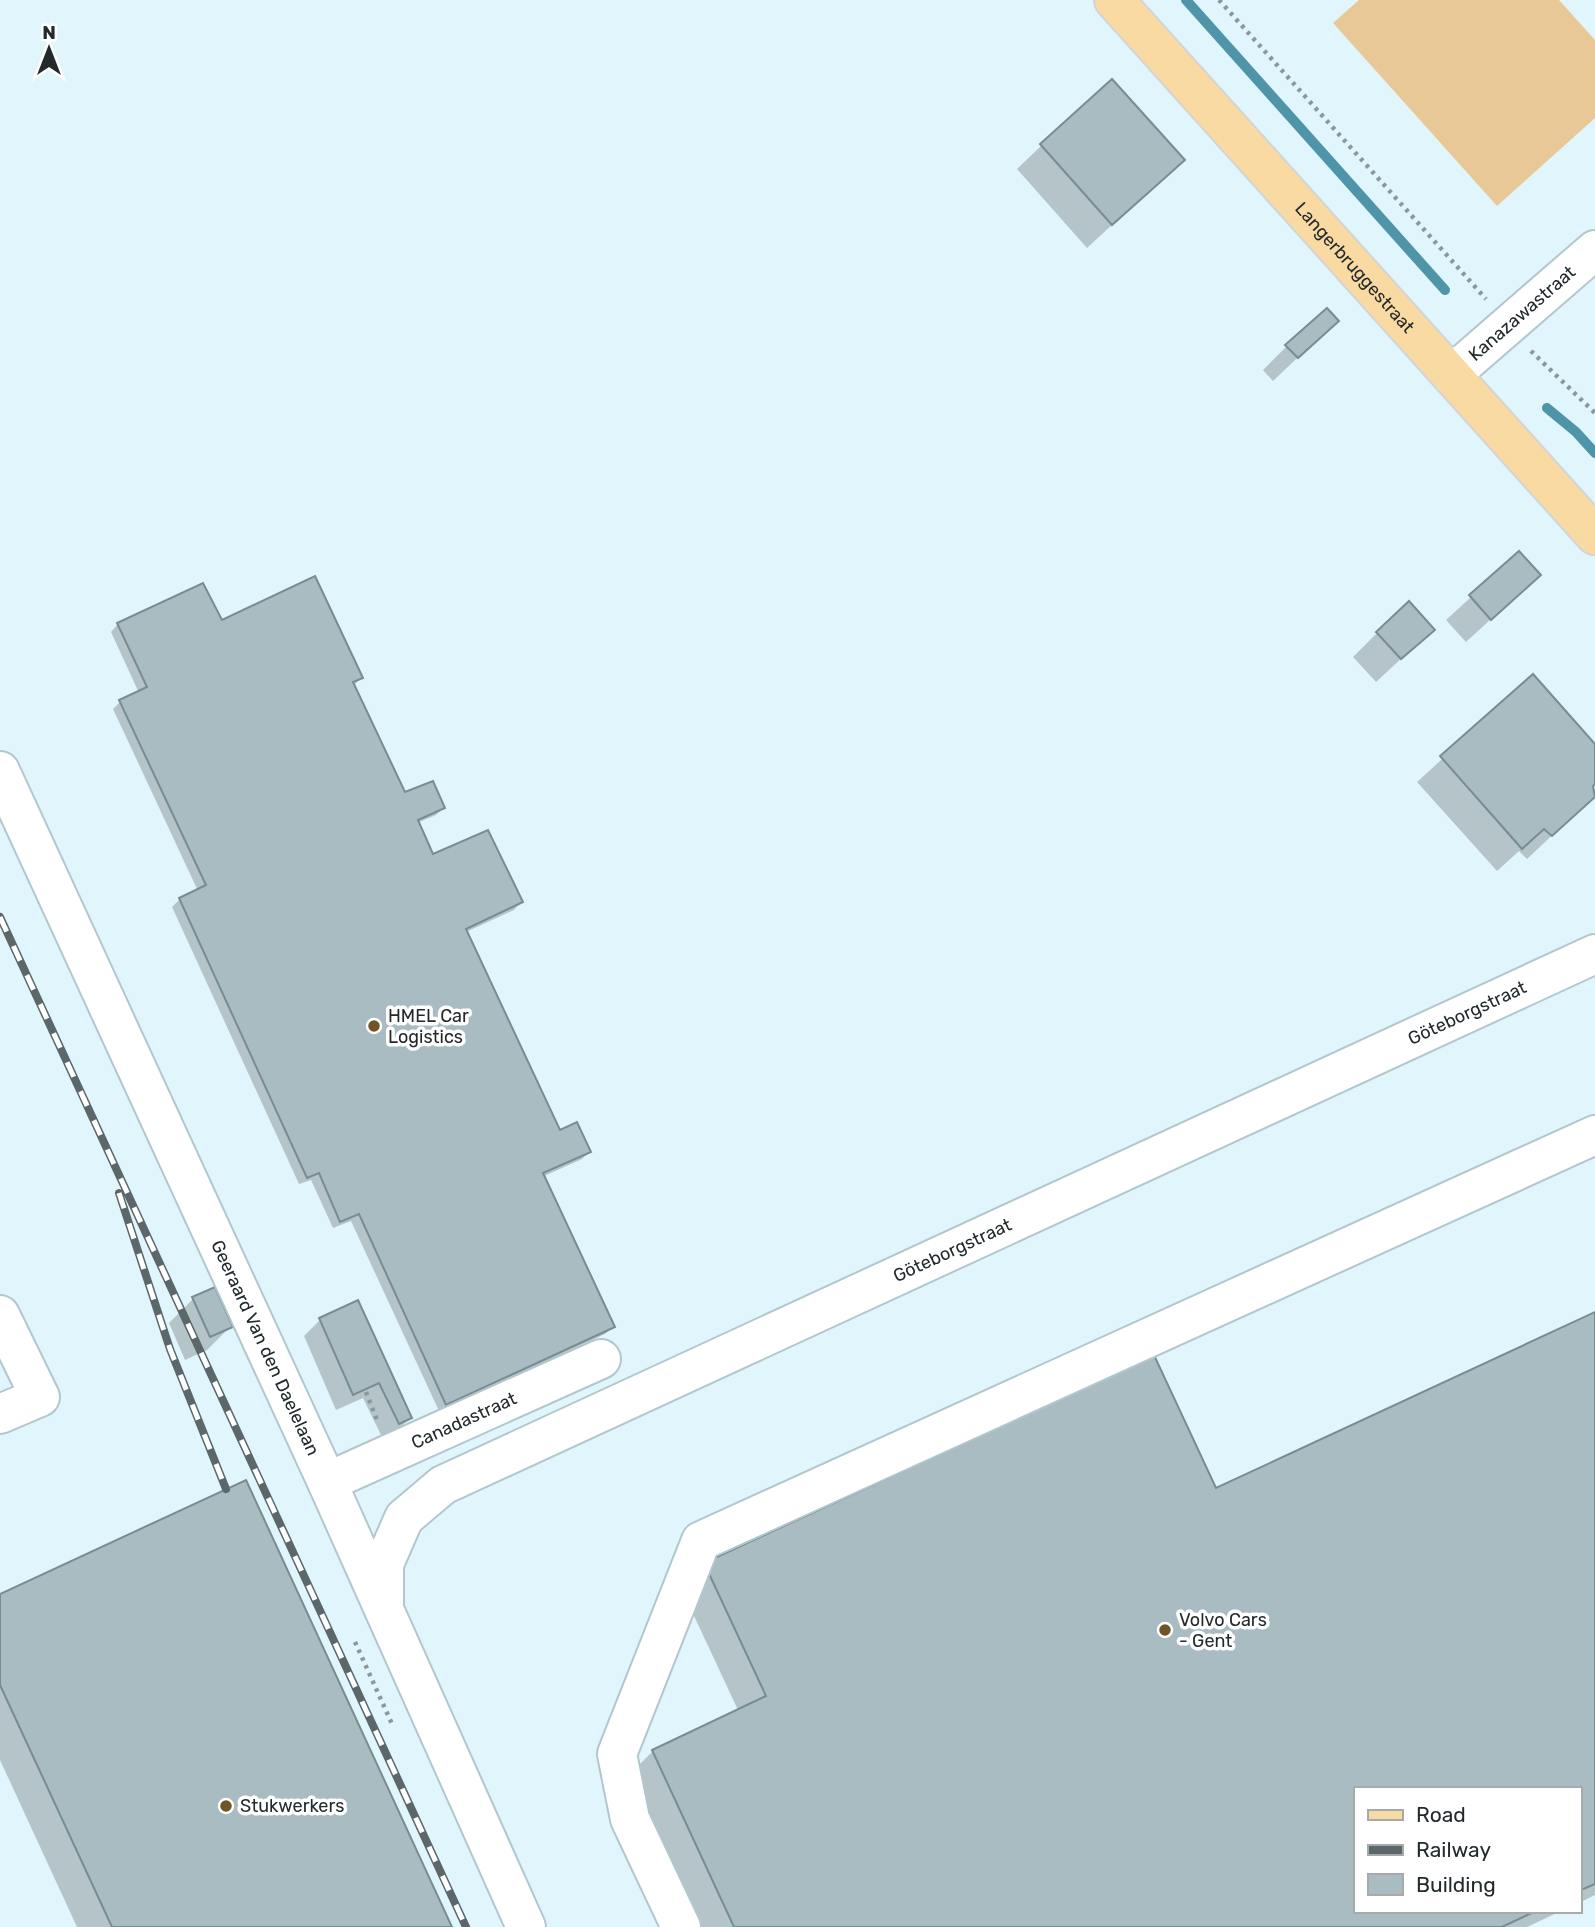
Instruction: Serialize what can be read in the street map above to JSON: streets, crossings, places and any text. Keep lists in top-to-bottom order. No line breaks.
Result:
{"streets":{"main road":["Langerbruggestraat"],"street":["Kanazawastraat","Göteborgstraat","Geeraard Van den Daelelaan","Canadastraat"]},"crossings":[["Langerbruggestraat","Kanazawastraat"],["Göteborgstraat","Geeraard Van den Daelelaan"],["Geeraard Van den Daelelaan","Canadastraat"]],"places":["HMEL Car Logistics","Volvo Cars - Gent","Stukwerkers"],"legend":["Road","Railway","Building"],"north":"top"}
